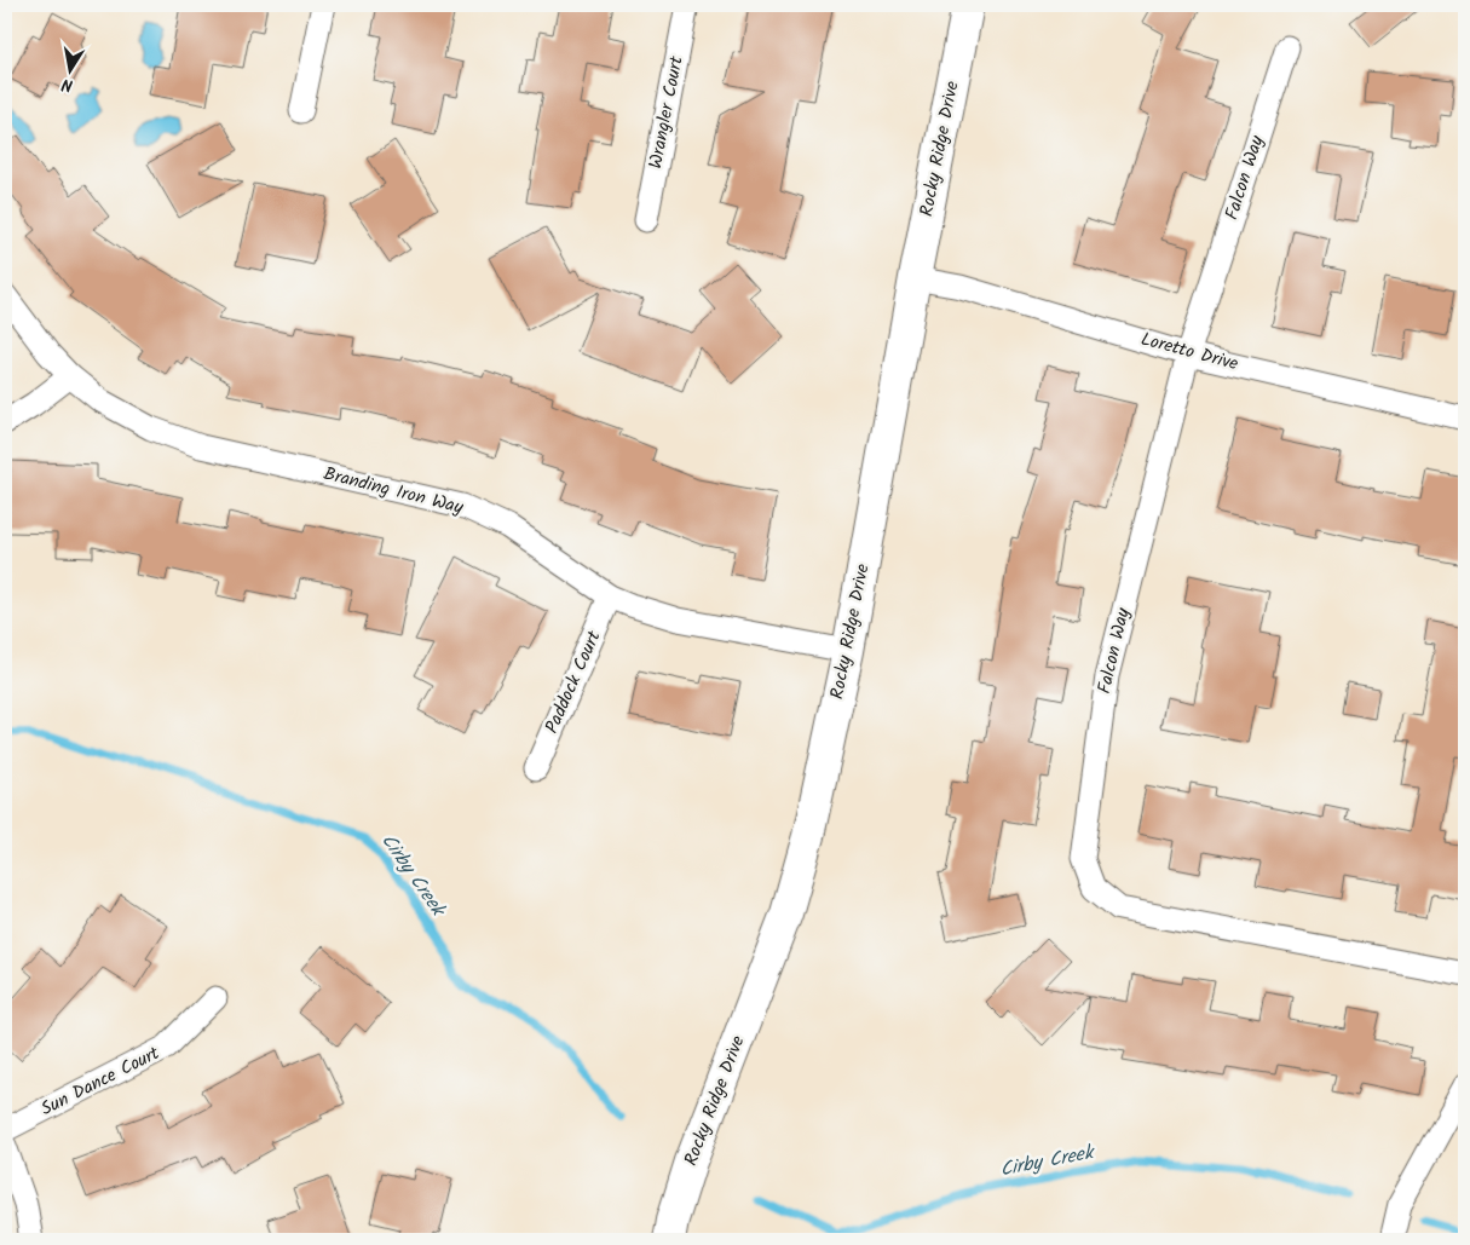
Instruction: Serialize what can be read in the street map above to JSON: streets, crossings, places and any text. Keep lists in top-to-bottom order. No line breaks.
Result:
{"streets":{"main road":["Rocky Ridge Drive"],"street":["Wrangler Court","Falcon Way","Loretto Drive","Branding Iron Way","Paddock Court","Sun Dance Court"]},"crossings":[["Rocky Ridge Drive","Loretto Drive"],["Rocky Ridge Drive","Branding Iron Way"],["Falcon Way","Loretto Drive"],["Branding Iron Way","Paddock Court"]],"water":["Cirby Creek"],"north":"bottom"}
